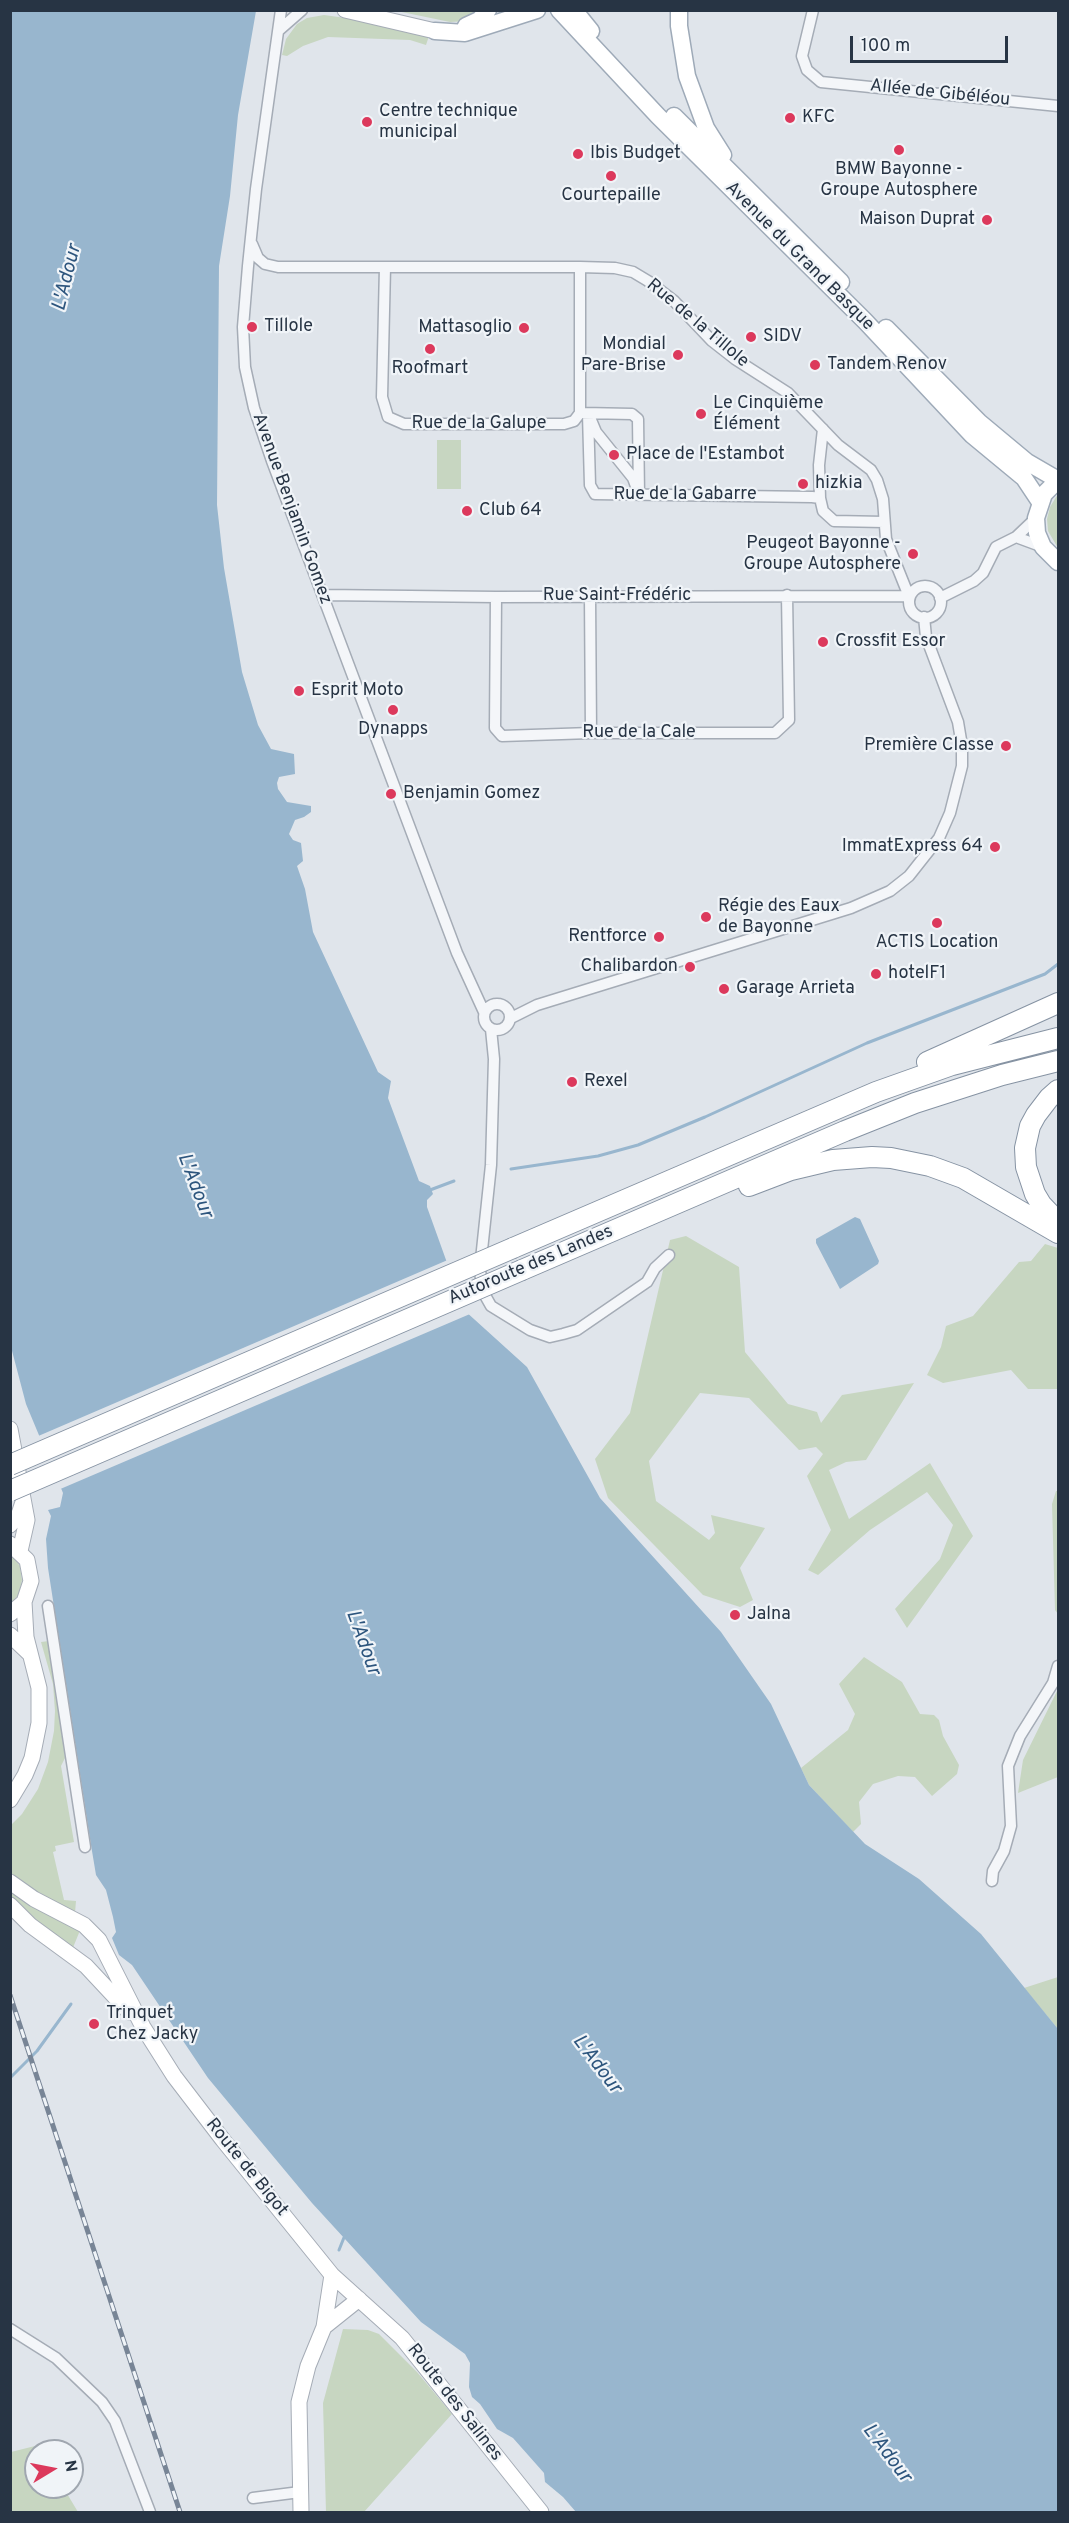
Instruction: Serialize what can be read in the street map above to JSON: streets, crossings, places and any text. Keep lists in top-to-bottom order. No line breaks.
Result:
{"streets":{"highway":["Autoroute des Landes"],"main road":["Avenue du Grand Basque","Route de Bigot","Route des Salines"],"street":["Allée de Gibéléou","Rue de la Tillole","Rue de la Galupe","Rue de la Gabarre","Avenue Benjamin Gomez","Rue Saint-Frédéric","Rue de la Cale"]},"crossings":[["Rue de la Tillole","Rue de la Galupe"],["Rue de la Tillole","Avenue Benjamin Gomez"],["Rue de la Tillole","Rue Saint-Frédéric"],["Rue de la Galupe","Rue de la Gabarre"],["Avenue Benjamin Gomez","Rue Saint-Frédéric"],["Rue Saint-Frédéric","Rue de la Cale"],["Route de Bigot","Route des Salines"]],"water":["L'Adour"],"places":["KFC","Centre technique municipal","BMW Bayonne - Groupe Autosphere","Ibis Budget","Courtepaille","Maison Duprat","Tillole","Mattasoglio","SIDV","Roofmart","Mondial Pare-Brise","Tandem Renov","Le Cinquième Élément","Place de l'Estambot","hizkia","Club 64","Peugeot Bayonne - Groupe Autosphere","Crossfit Essor","Esprit Moto","Dynapps","Première Classe","Benjamin Gomez","ImmatExpress 64","Régie des Eaux de Bayonne","ACTIS Location","Rentforce","Chalibardon","hotelF1","Garage Arrieta","Rexel","Jalna","Trinquet Chez Jacky"],"scale_bar":"100 m","north":"right"}
